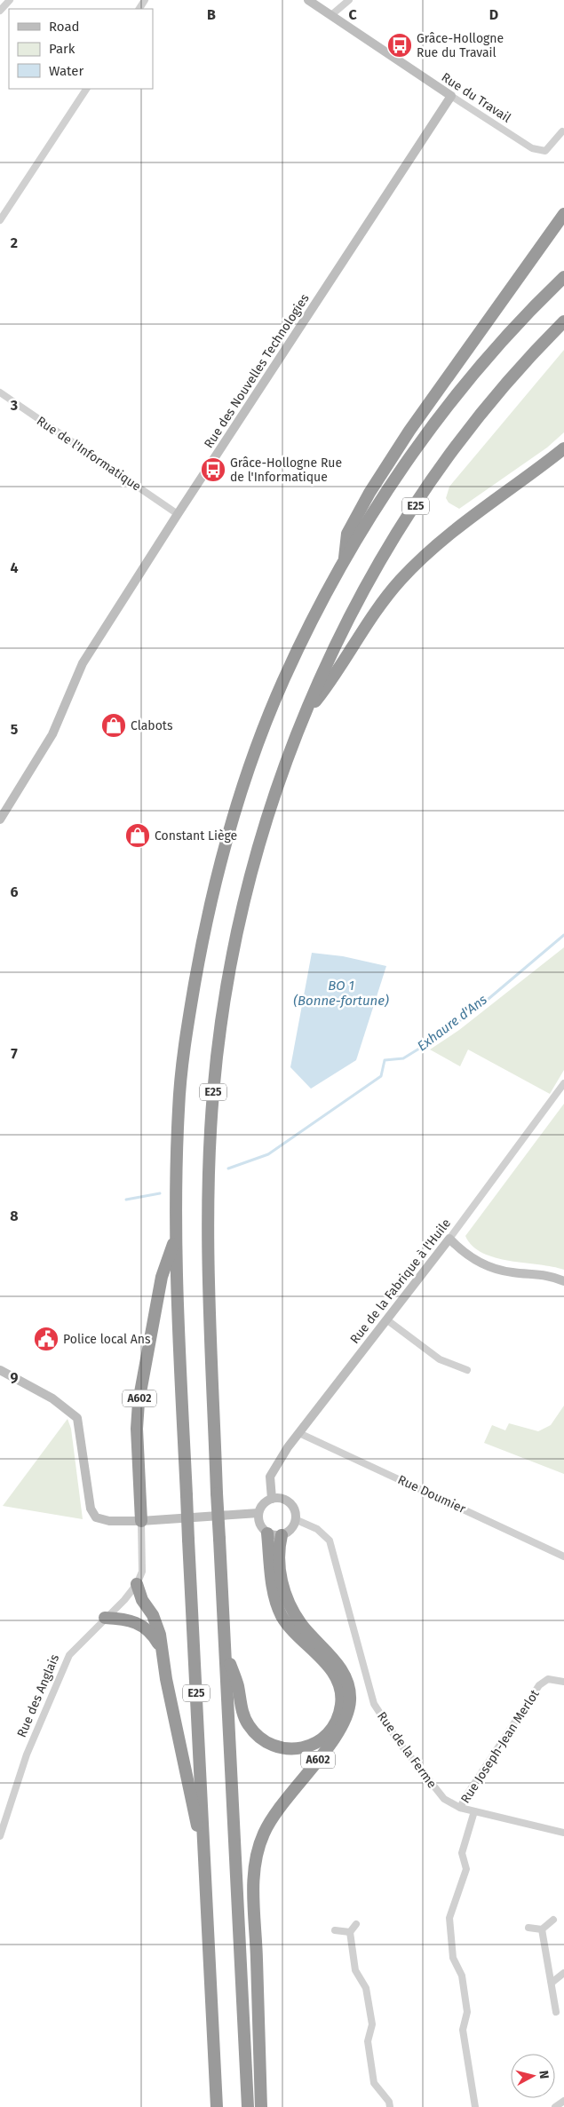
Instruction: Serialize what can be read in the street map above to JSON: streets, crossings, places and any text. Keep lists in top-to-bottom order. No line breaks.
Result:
{"streets":{"highway":["E25","A602"],"street":["Rue du Travail","Rue des Nouvelles Technologies","Rue de l'Informatique","Rue de la Fabrique à l'Huile","Rue Doumier","Rue des Anglais","Rue Joseph-Jean Merlot","Rue de la Ferme"]},"crossings":[["Rue du Travail","Rue des Nouvelles Technologies"],["Rue des Nouvelles Technologies","Rue de l'Informatique"],["E25","A602"],["Rue de la Fabrique à l'Huile","A602"],["Rue de la Fabrique à l'Huile","Rue Doumier"],["Rue de la Fabrique à l'Huile","Rue de la Ferme"],["A602","Rue des Anglais"],["A602","Rue de la Ferme"],["Rue Joseph-Jean Merlot","Rue de la Ferme"]],"water":["BO 1 (Bonne-fortune)","Exhaure d'Ans"],"places":{"bus stop":["Grâce-Hollogne Rue du Travail","Grâce-Hollogne Rue de l'Informatique"],"shop":["Clabots","Constant Liège"],"public building":["Police local Ans"]},"legend":["Road","Park","Water"],"north":"right","grid":{"columns":["B","C","D"],"rows":["2","3","4","5","6","7","8","9"]}}
